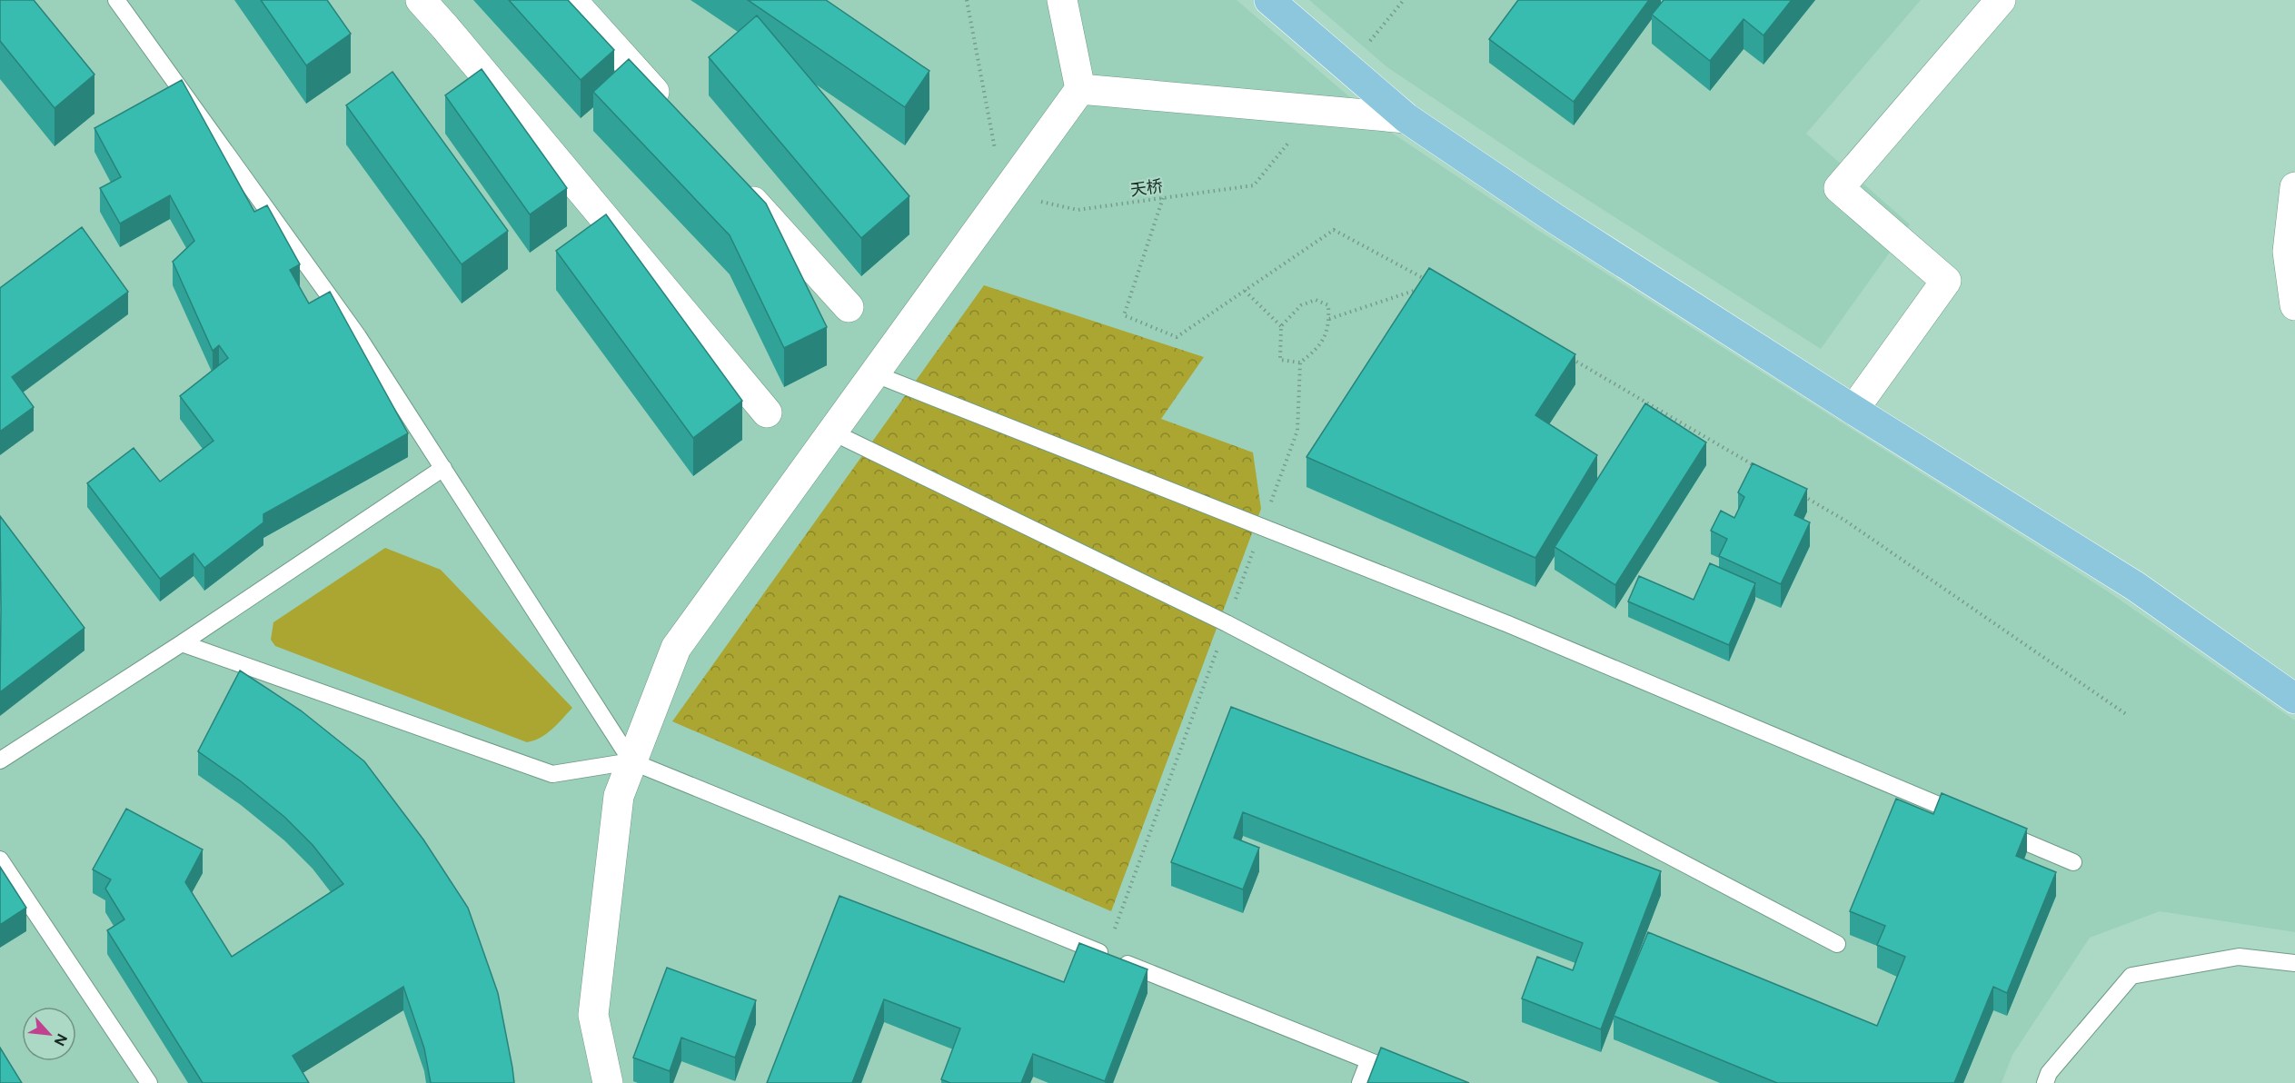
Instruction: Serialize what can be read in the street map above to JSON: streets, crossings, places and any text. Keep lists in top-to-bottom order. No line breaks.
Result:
{"streets":{"path":["天桥"]},"north":"bottom right"}
